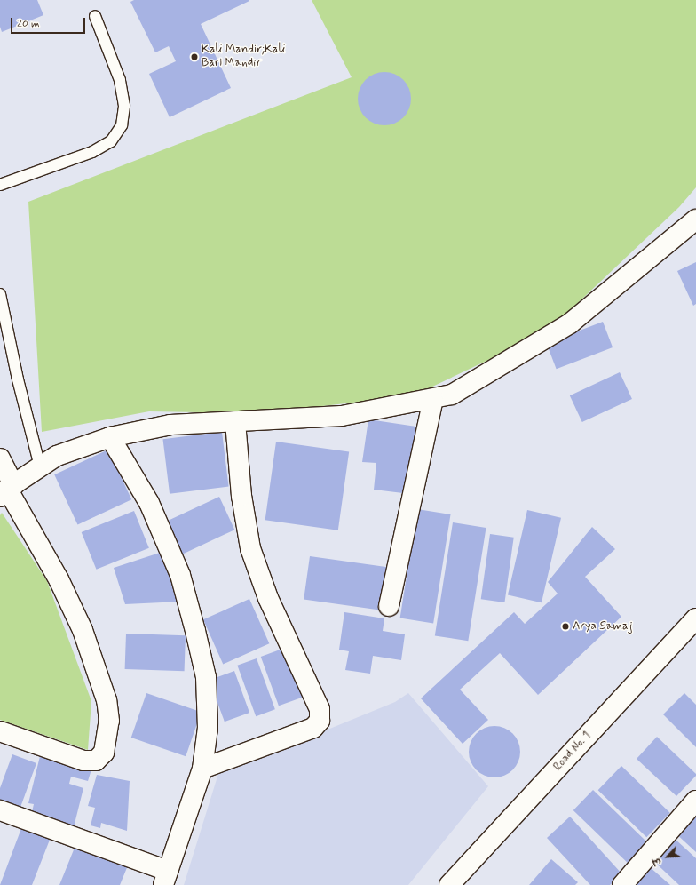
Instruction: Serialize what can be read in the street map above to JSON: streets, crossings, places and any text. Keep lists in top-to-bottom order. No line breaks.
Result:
{"streets":{"street":["Road No. 1"]},"places":["Kali Mandir;Kali Bari Mandir","Arya Samaj"],"scale_bar":"20 m","north":"bottom left"}
